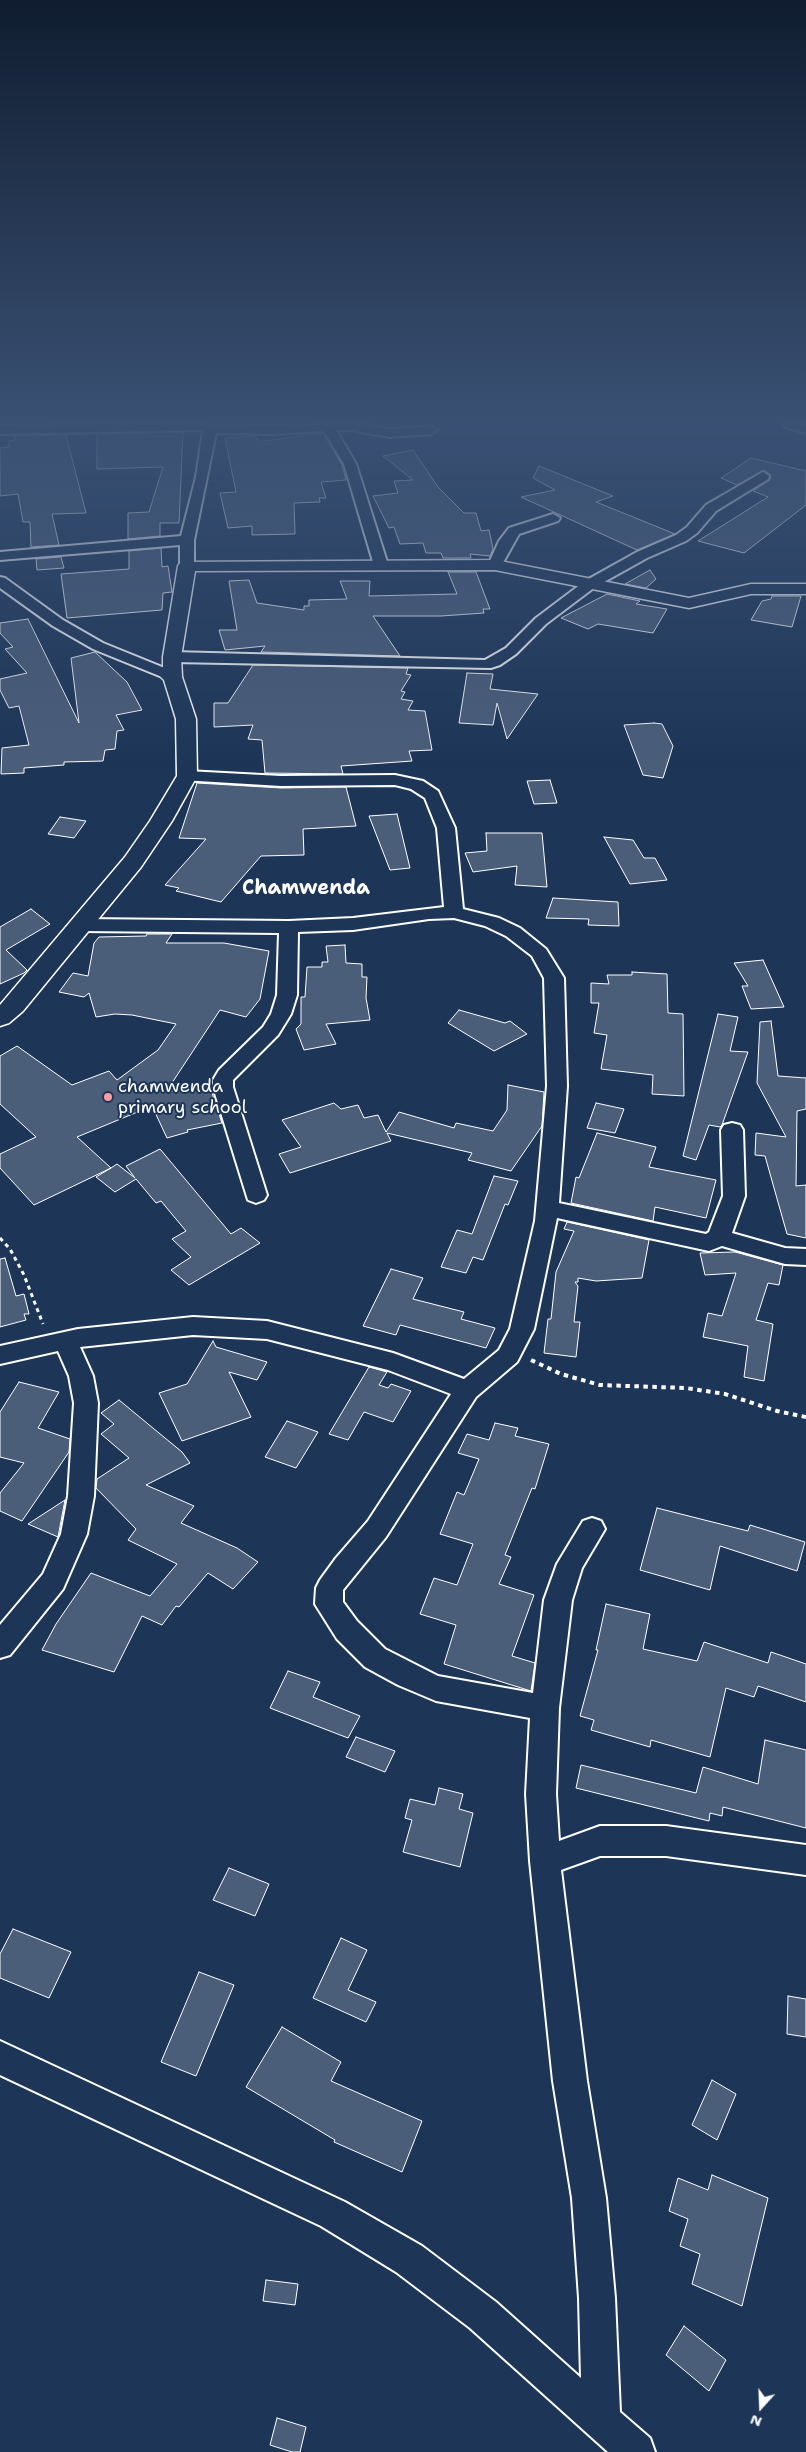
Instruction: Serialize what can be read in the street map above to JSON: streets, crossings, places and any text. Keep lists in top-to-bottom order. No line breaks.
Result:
{"districts":["Chamwenda"],"places":["chamwenda primary school"],"north":"bottom"}
